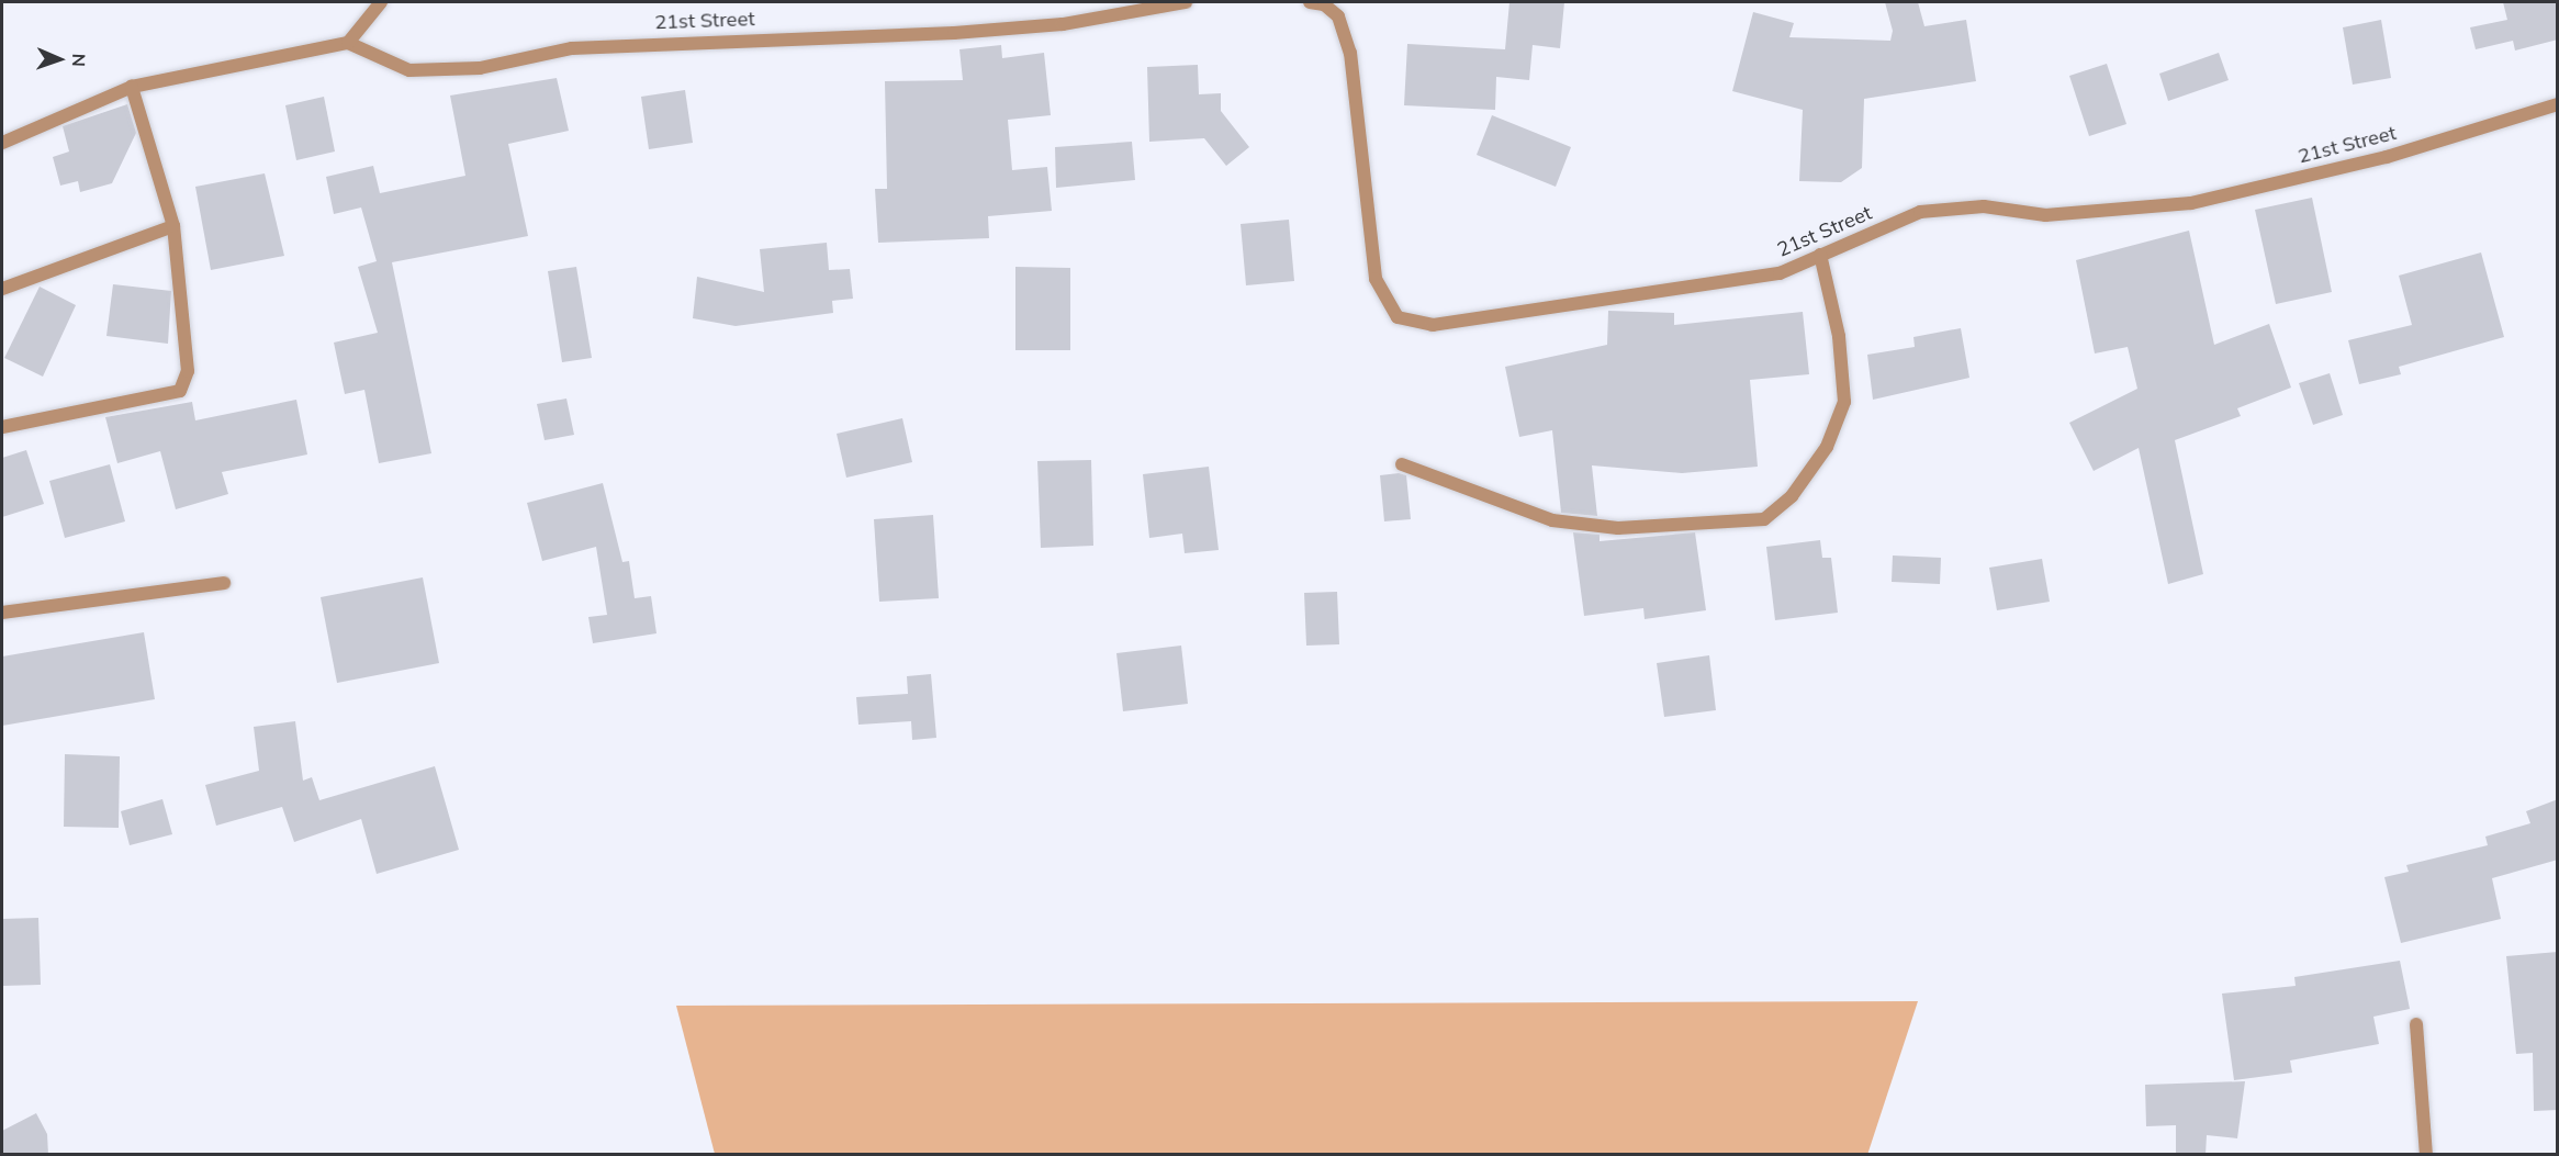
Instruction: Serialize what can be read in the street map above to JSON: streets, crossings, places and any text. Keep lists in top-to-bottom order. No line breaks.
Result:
{"streets":{"street":["21st Street"]},"north":"right"}
